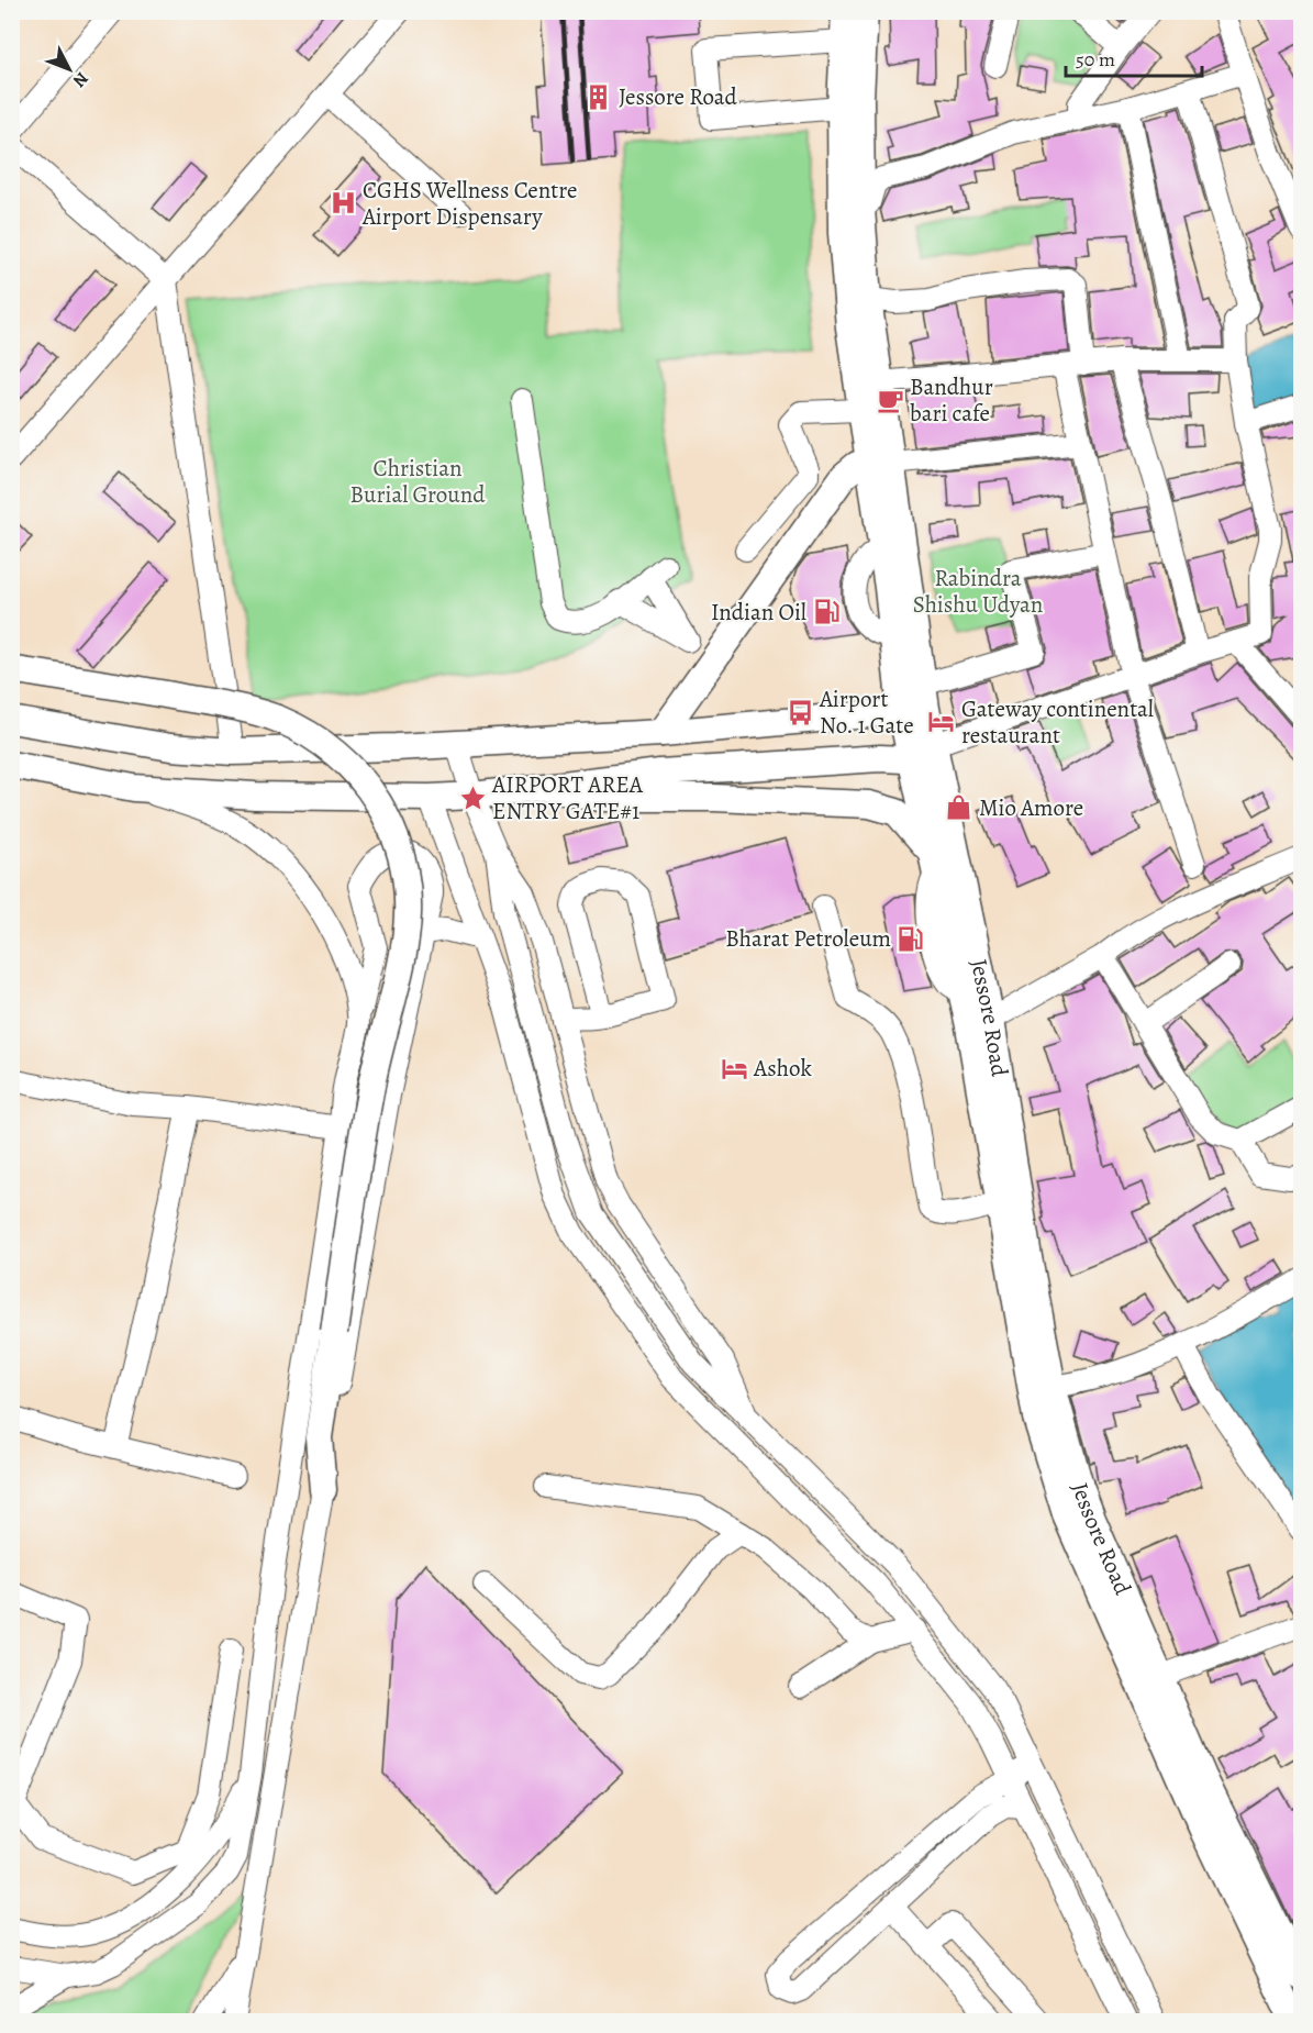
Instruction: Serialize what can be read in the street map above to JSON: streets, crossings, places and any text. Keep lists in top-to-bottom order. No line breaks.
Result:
{"streets":{"main road":["Jessore Road"]},"parks":["Christian Burial Ground","Rabindra Shishu Udyan"],"places":{"building":["Jessore Road"],"hospital":["CGHS Wellness Centre Airport Dispensary"],"cafe":["Bandhur bari cafe"],"fuel station":["Indian Oil","Bharat Petroleum"],"bus stop":["Airport No. 1 Gate"],"hotel":["Gateway continental restaurant","Ashok"],"place":["AIRPORT AREA ENTRY GATE#1"],"shop":["Mio Amore"]},"scale_bar":"50 m","north":"bottom right"}
